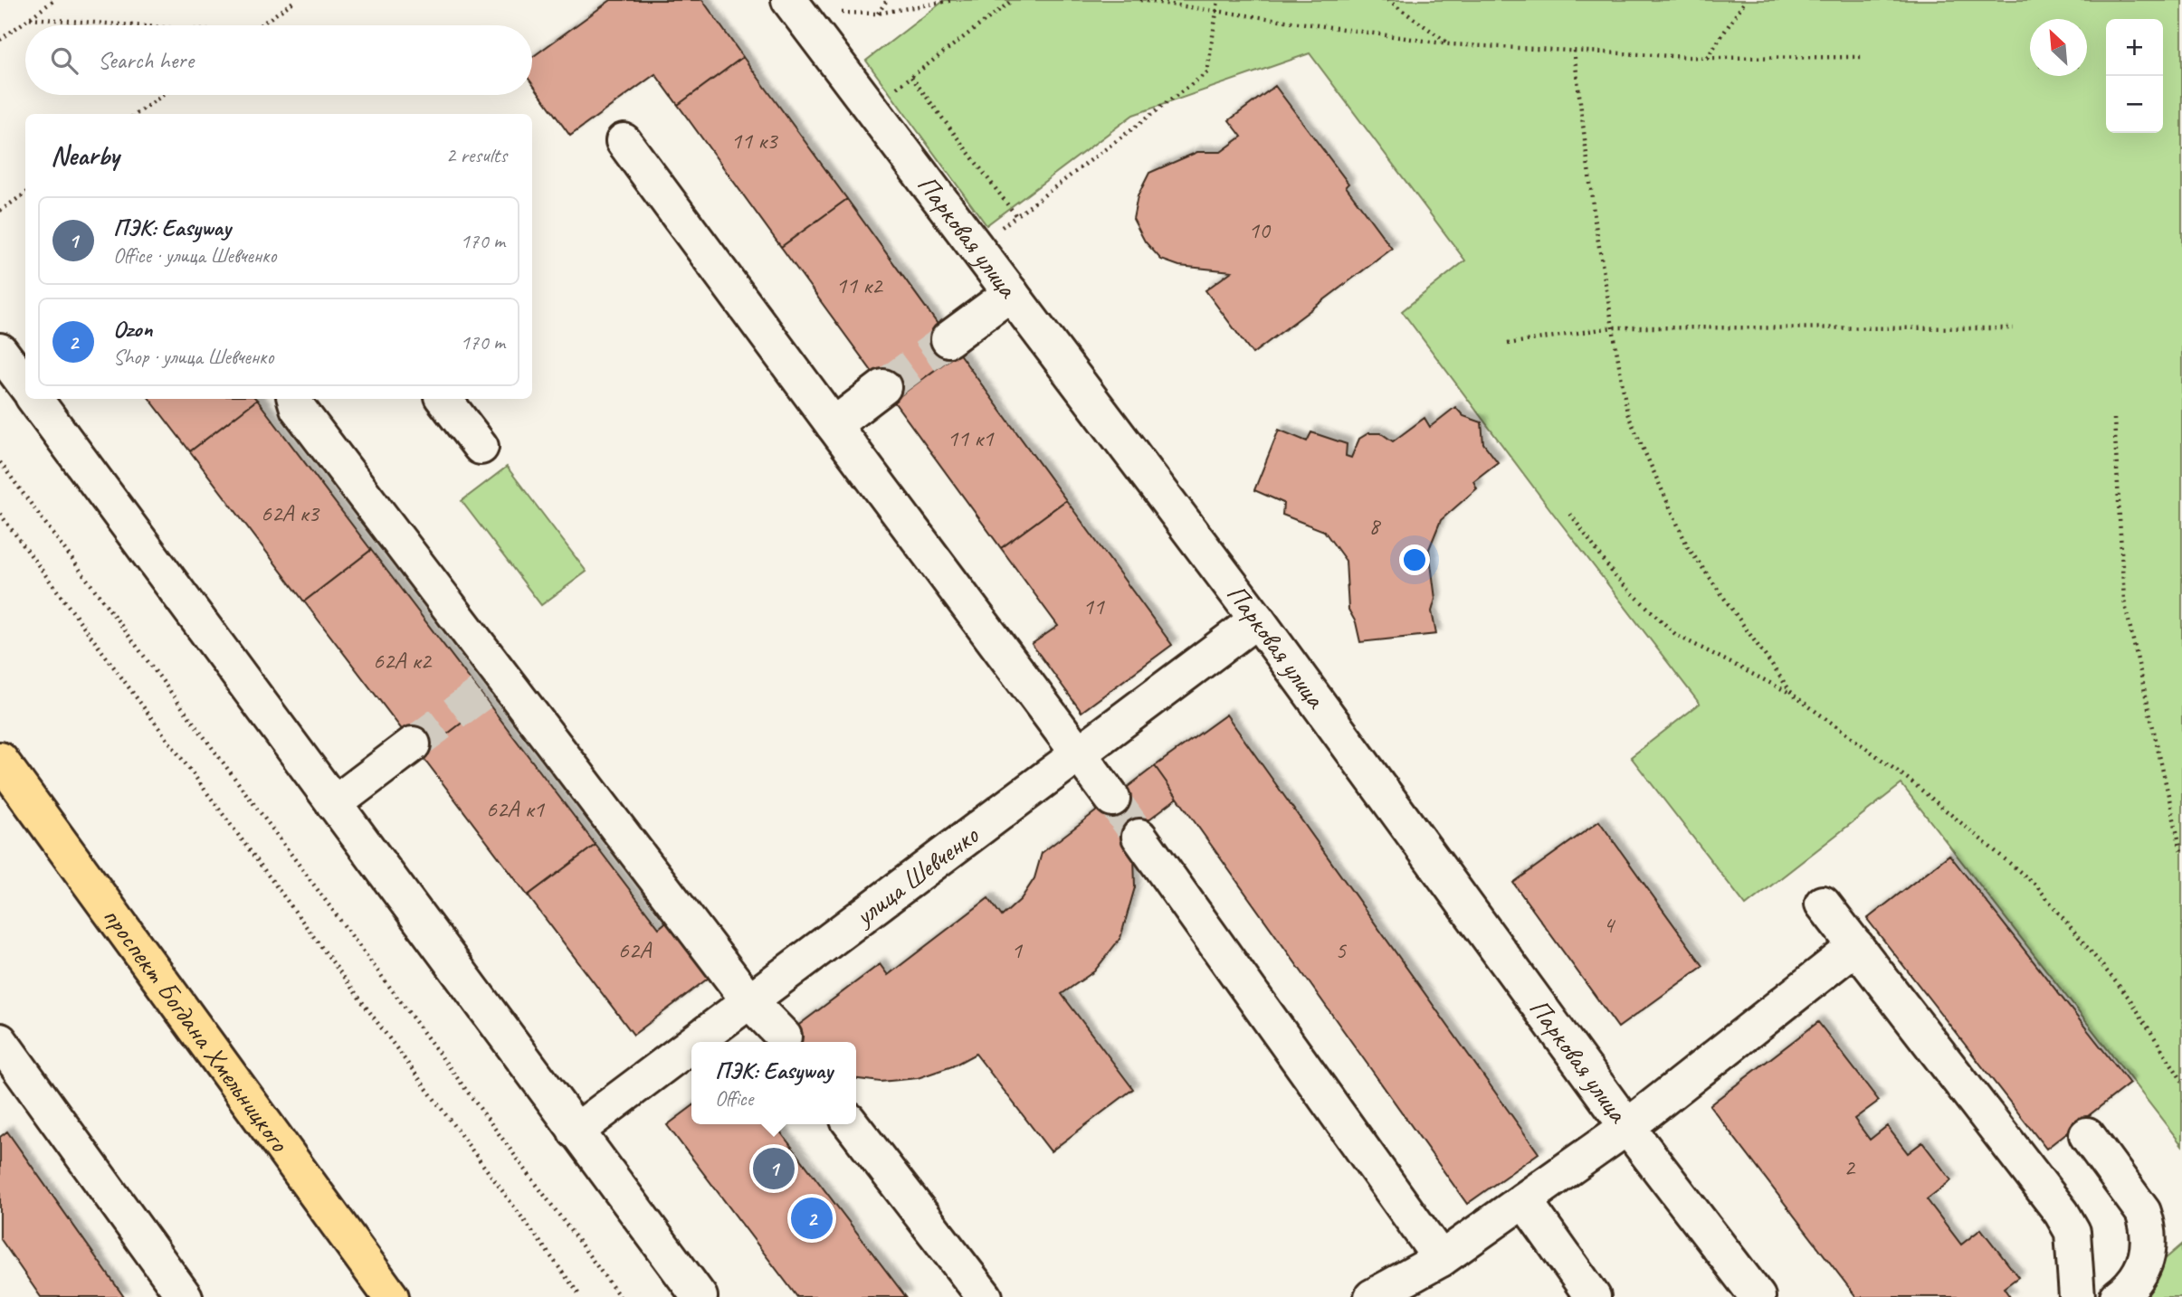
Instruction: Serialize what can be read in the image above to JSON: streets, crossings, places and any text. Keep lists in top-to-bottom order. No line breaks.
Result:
{"streets":{"main road":["проспект Богдана Хмельницкого"],"street":["Парковая улица","улица Шевченко"]},"crossings":[["Парковая улица","улица Шевченко"]],"house_numbers":["11 к3","10","11 к2","11 к1","62А к3","8","11","62А к2","62А к1","4","62А","1","5","2"],"north":"top left","page":{"map_buttons":["+","−"],"search":"Search here","heading":["Nearby","2 results"],"list":[{"mark":"1","name":"ПЭК: Easyway","note":"Office · улица Шевченко","value":"170 m"},{"mark":"2","name":"Ozon","note":"Shop · улица Шевченко","value":"170 m"}],"popup":["ПЭК: Easyway","Office"],"pins":["1","2"]}}
